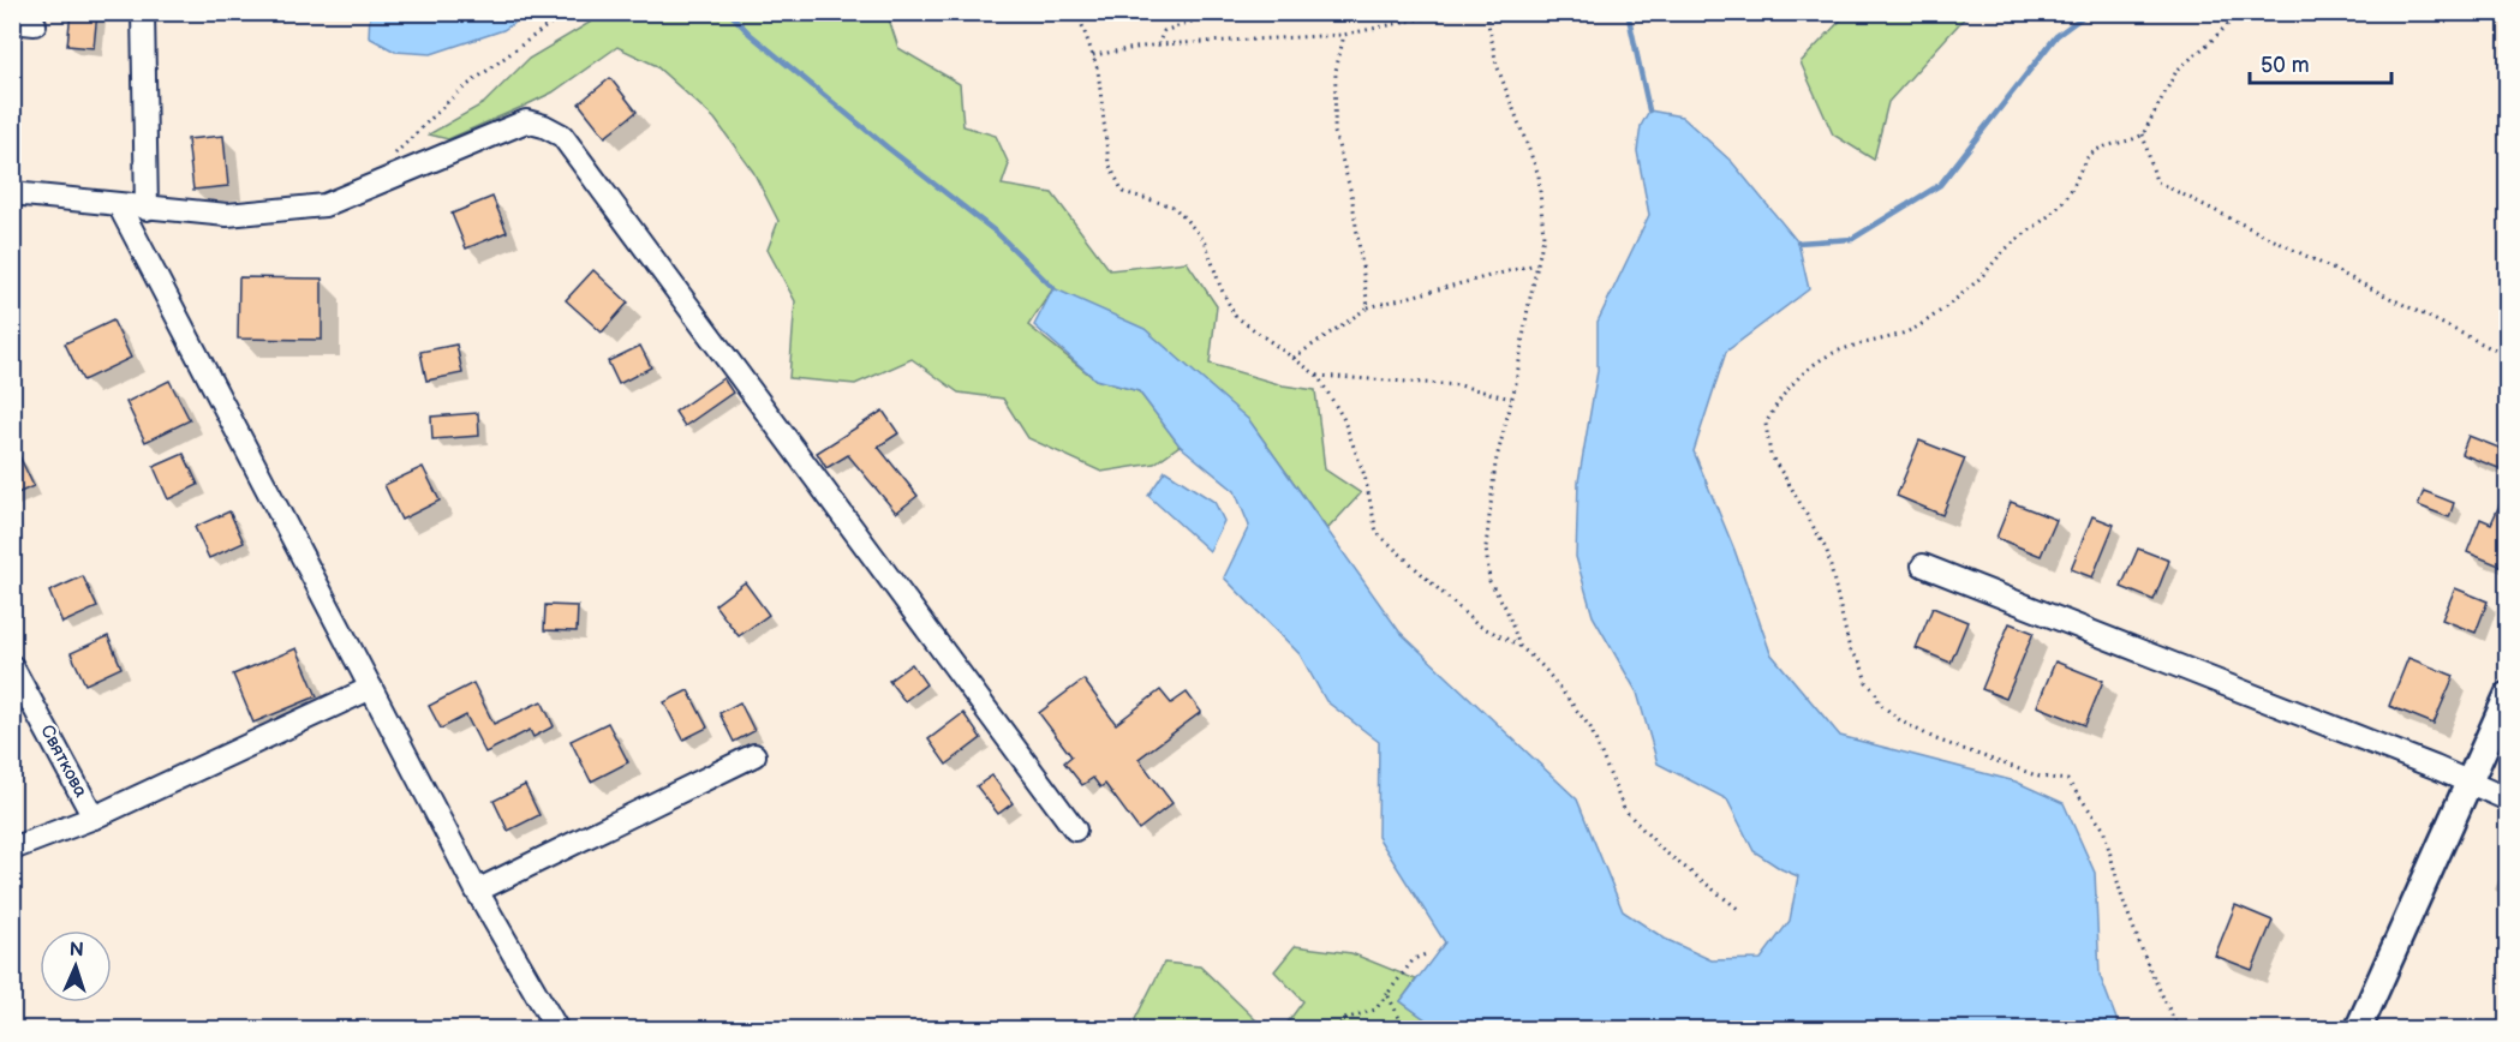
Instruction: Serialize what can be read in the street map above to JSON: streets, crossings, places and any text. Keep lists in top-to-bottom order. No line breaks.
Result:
{"streets":{"street":["Святкова"]},"scale_bar":"50 m","north":"top"}
